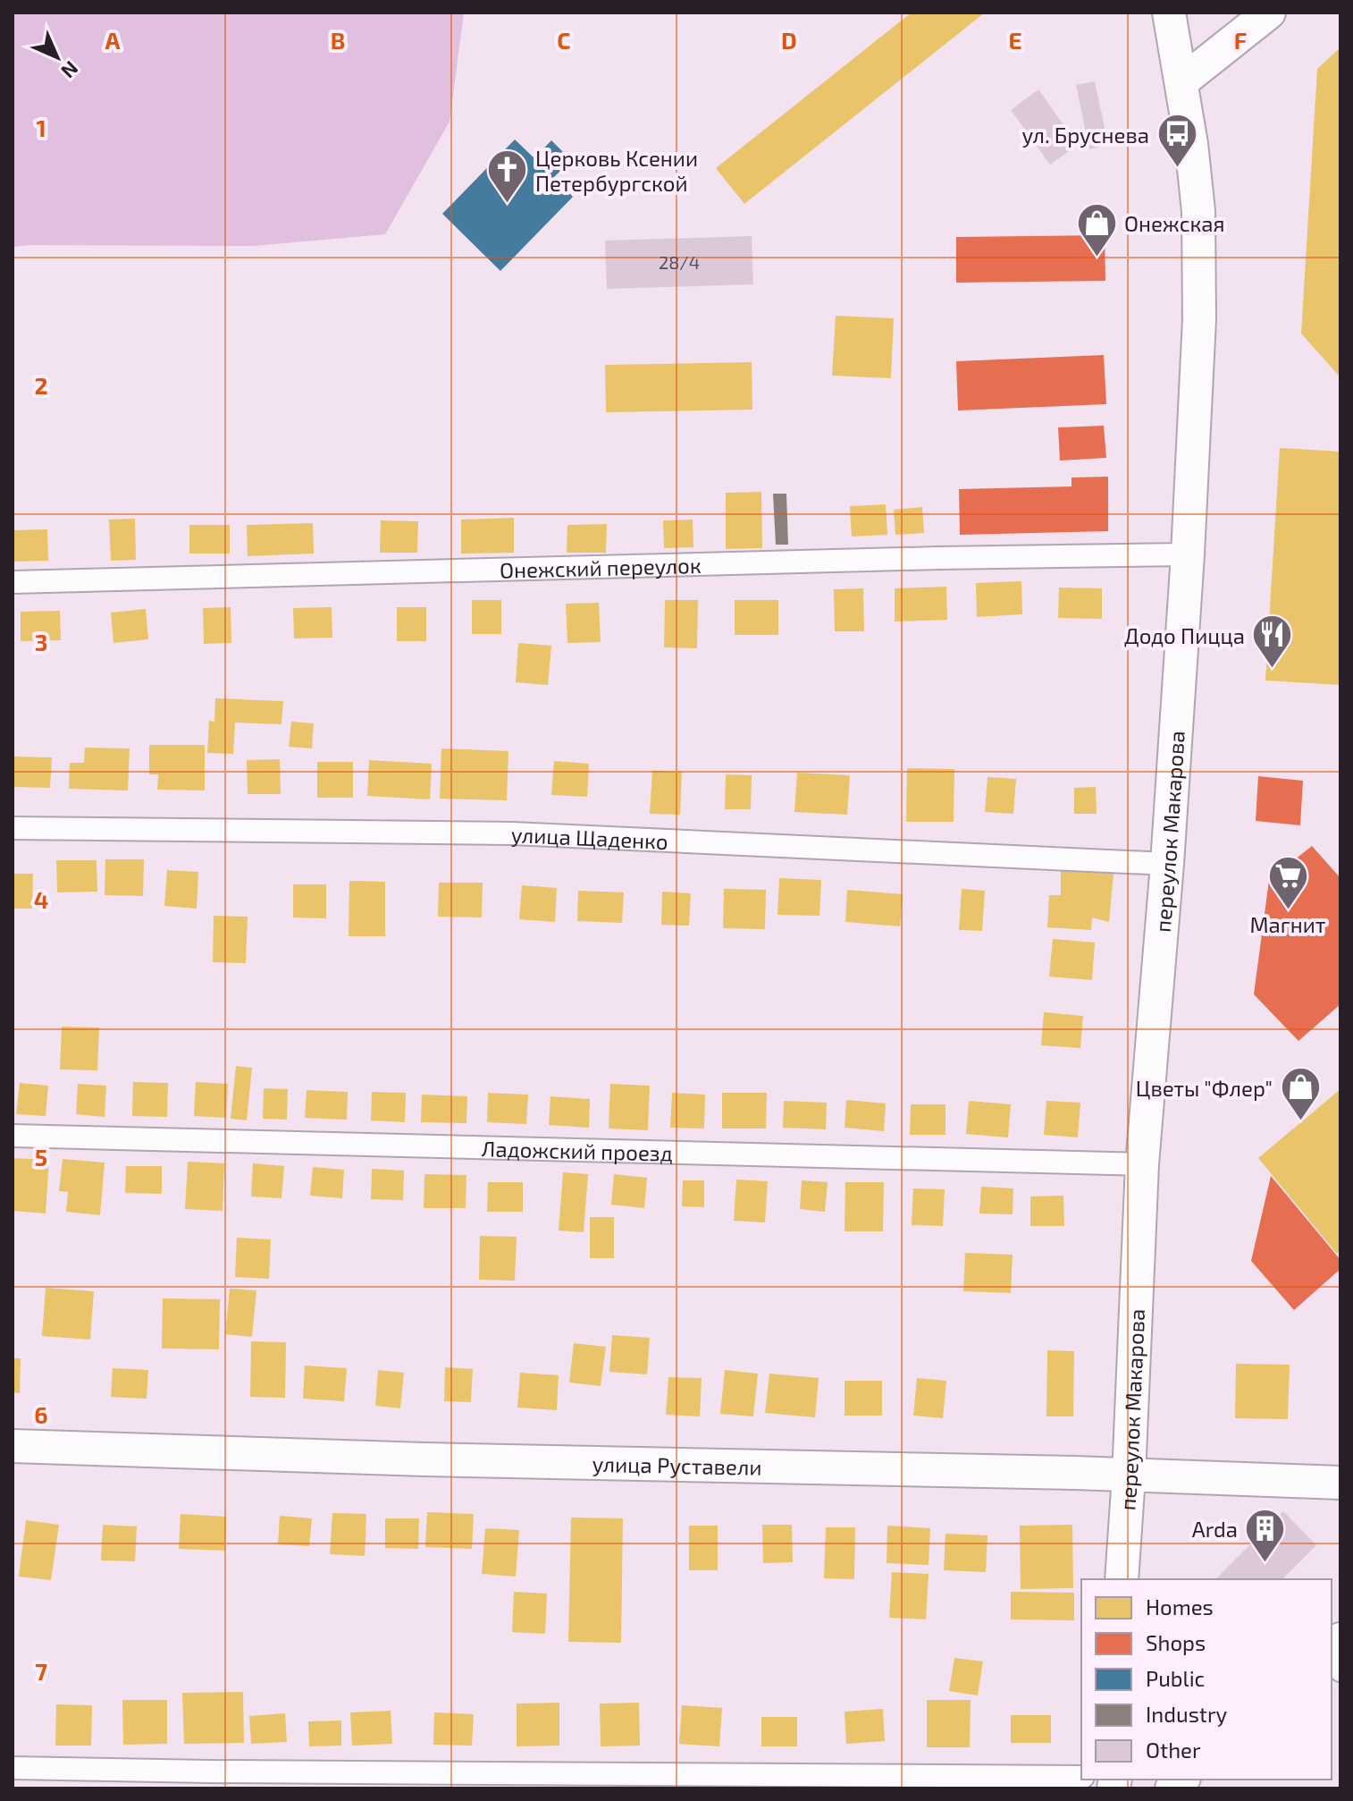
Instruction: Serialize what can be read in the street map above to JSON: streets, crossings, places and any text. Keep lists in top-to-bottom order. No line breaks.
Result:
{"streets":{"main road":["переулок Макарова","улица Руставели"],"street":["Онежский переулок","улица Щаденко","Ладожский проезд"]},"crossings":[["Онежский переулок","переулок Макарова"],["переулок Макарова","улица Щаденко"],["переулок Макарова","Ладожский проезд"],["переулок Макарова","улица Руставели"]],"places":{"bus stop":["ул. Бруснева"],"church":["Церковь Ксении Петербургской"],"shop":["Онежская","Цветы \"Флер\""],"restaurant":["Додо Пицца"],"supermarket":["Магнит"],"building":["Arda"]},"house_numbers":["28/4"],"legend":["Homes","Shops","Public","Industry","Other"],"north":"bottom right","grid":{"columns":["A","B","C","D","E","F"],"rows":["1","2","3","4","5","6","7"]}}
